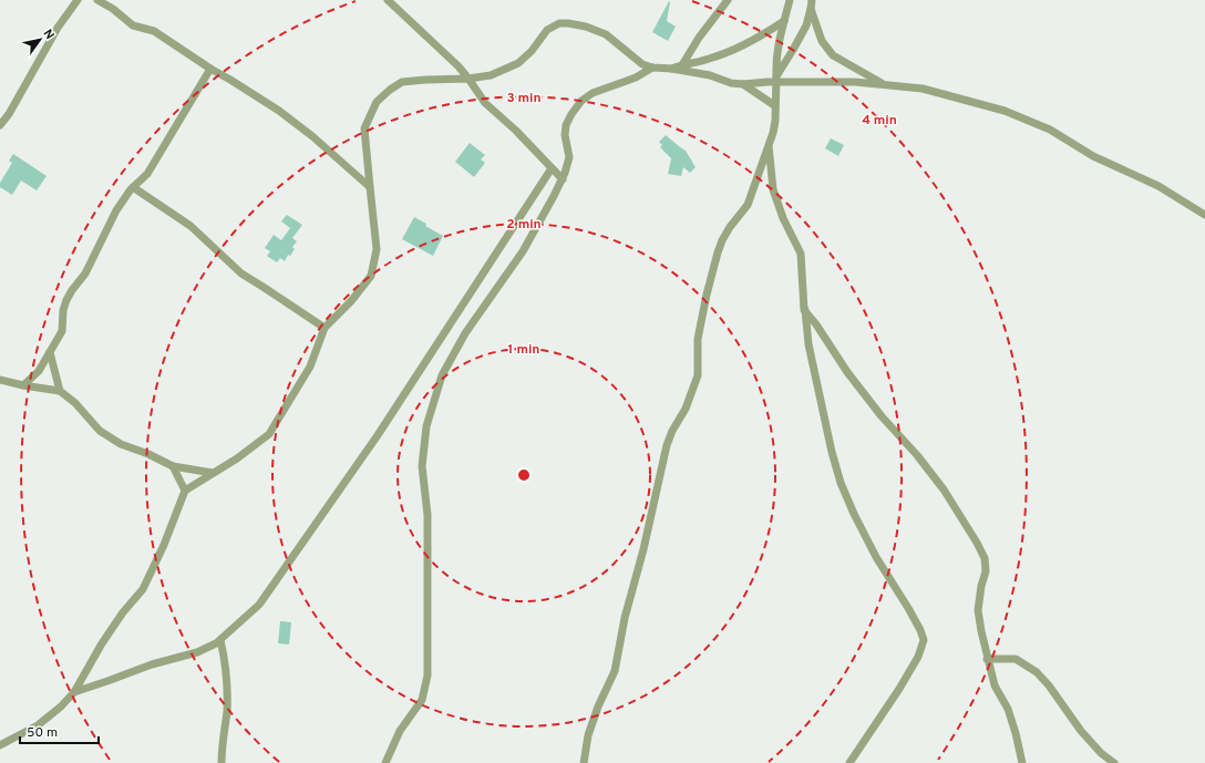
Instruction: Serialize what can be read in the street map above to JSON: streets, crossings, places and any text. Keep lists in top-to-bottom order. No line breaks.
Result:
{"scale_bar":"50 m","north":"top right","rings":["3 min","4 min","2 min","1 min"]}
